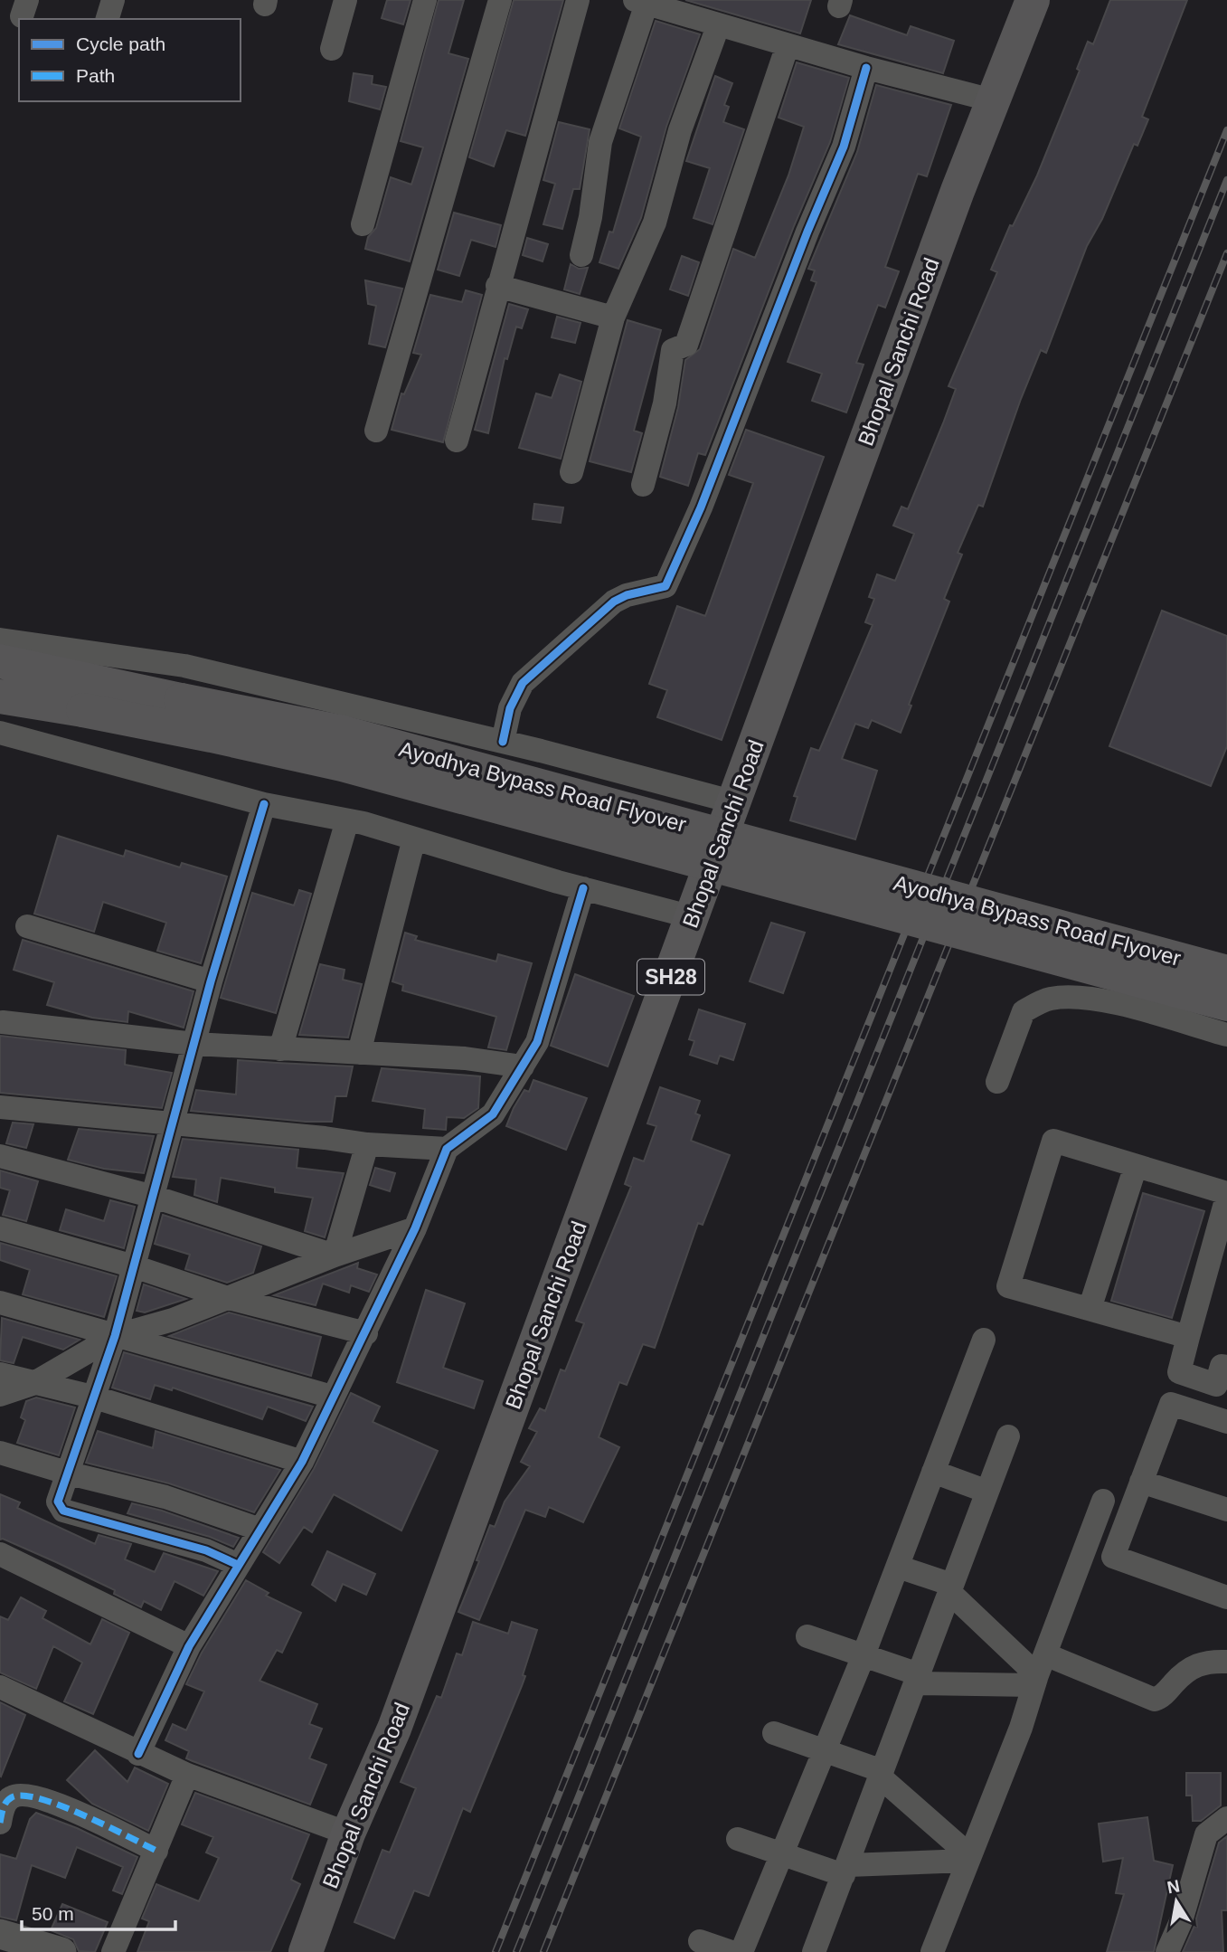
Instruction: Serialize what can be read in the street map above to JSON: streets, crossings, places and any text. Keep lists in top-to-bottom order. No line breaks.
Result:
{"streets":{"main road":["Bhopal Sanchi Road","Ayodhya Bypass Road Flyover","SH28"]},"legend":["Cycle path","Path"],"scale_bar":"50 m","north":"top"}
